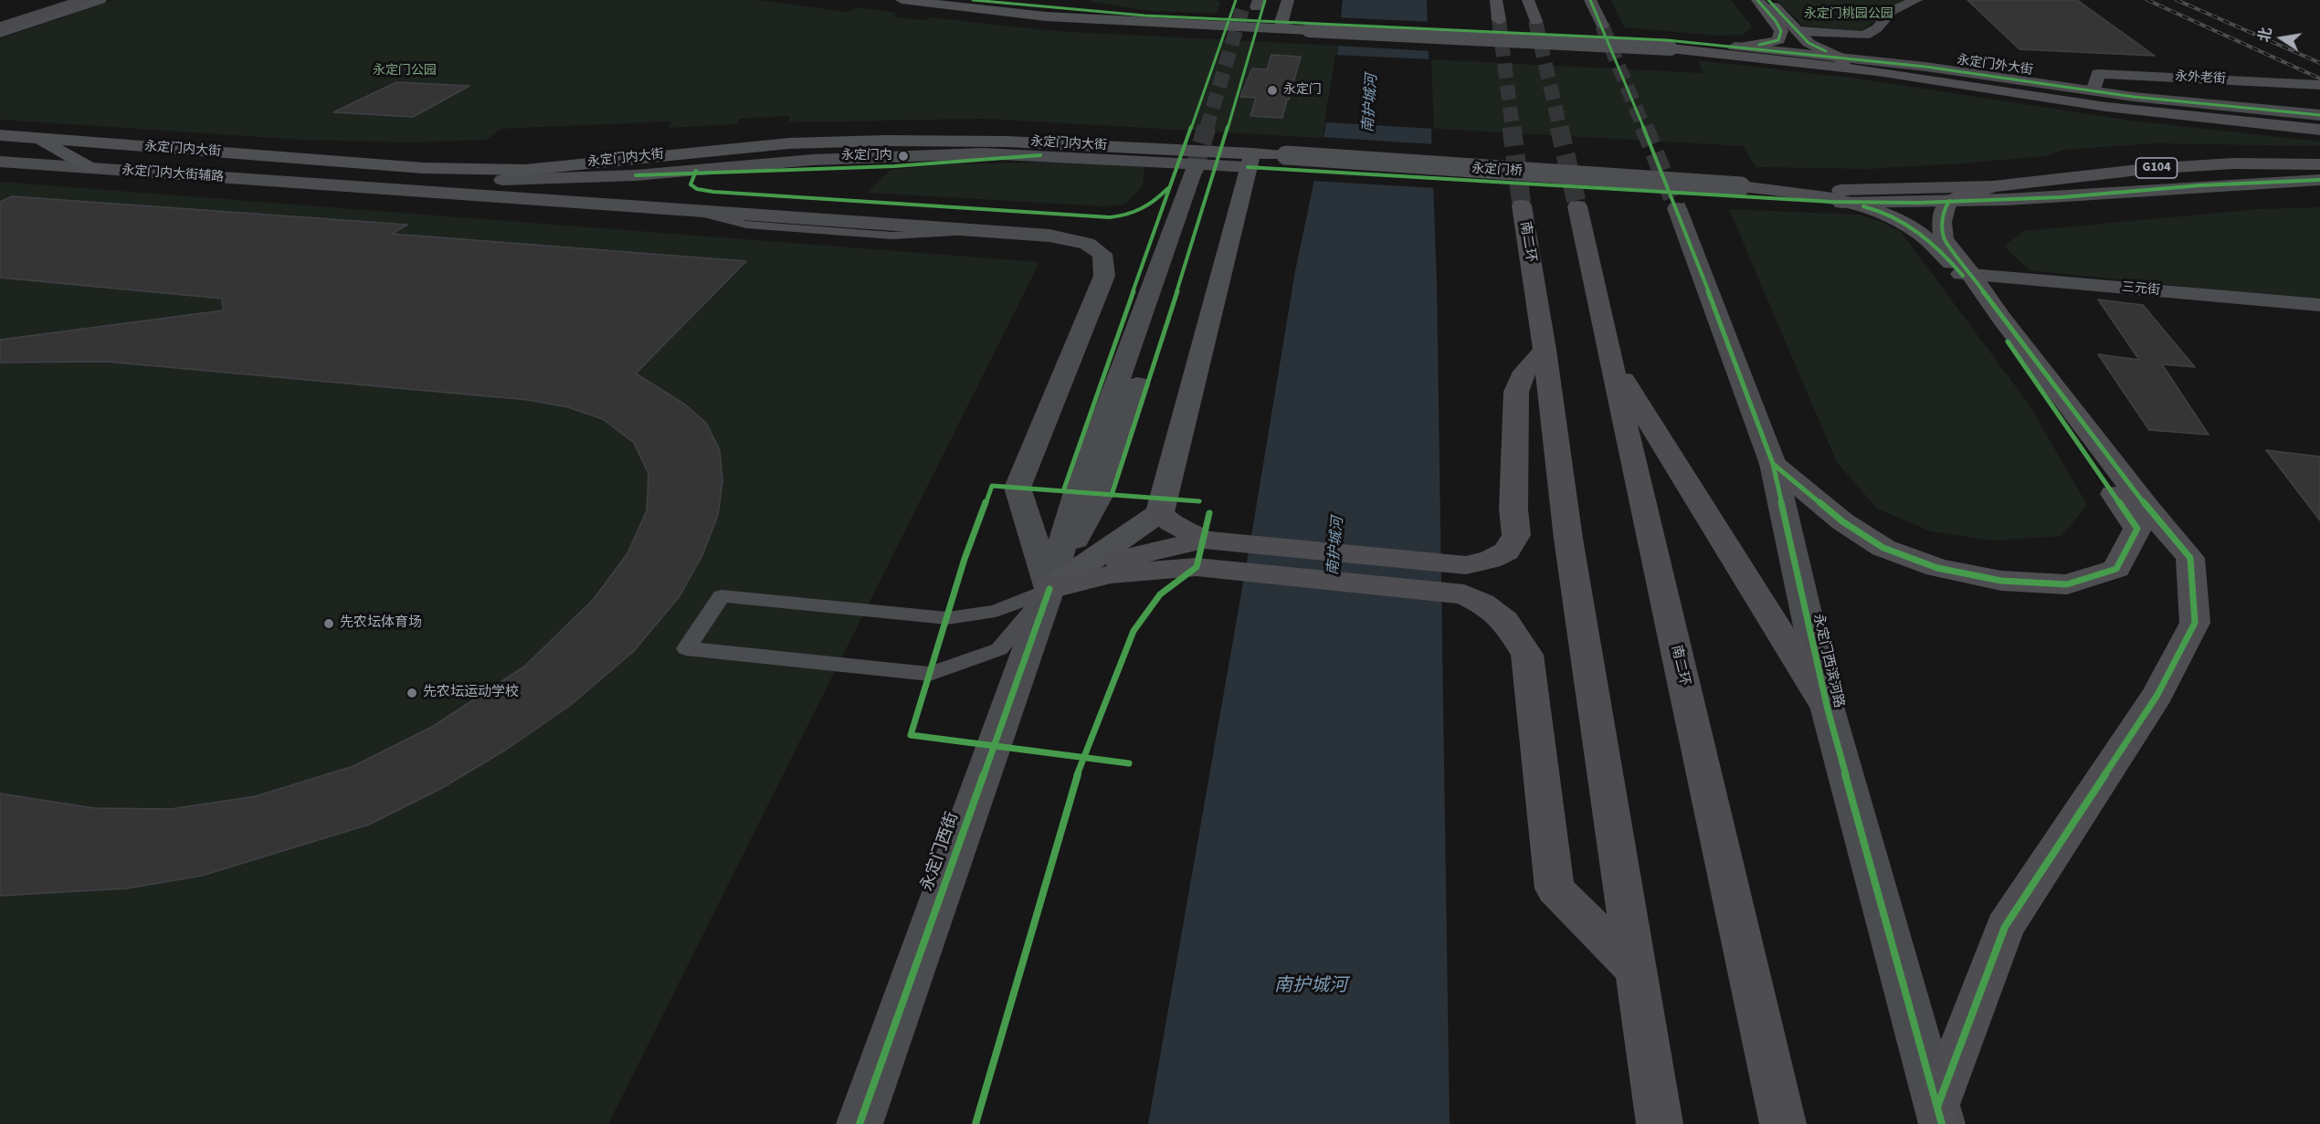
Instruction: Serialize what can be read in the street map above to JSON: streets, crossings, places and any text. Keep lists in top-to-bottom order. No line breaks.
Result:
{"streets":{"highway":["永定门外大街","G104","南二环"],"main road":["永定门内大街","永定门桥"],"street":["永外老街","永定门内大街辅路","三元街","永定门西滨河路","永定门西街"]},"crossings":[["永定门外大街","永外老街"],["永定门内大街","永定门桥"],["G104","永定门桥"]],"water":["南护城河"],"parks":["永定门桃园公园","永定门公园"],"places":["永定门","永定门内","先农坛体育场","先农坛运动学校"],"north":"left"}
